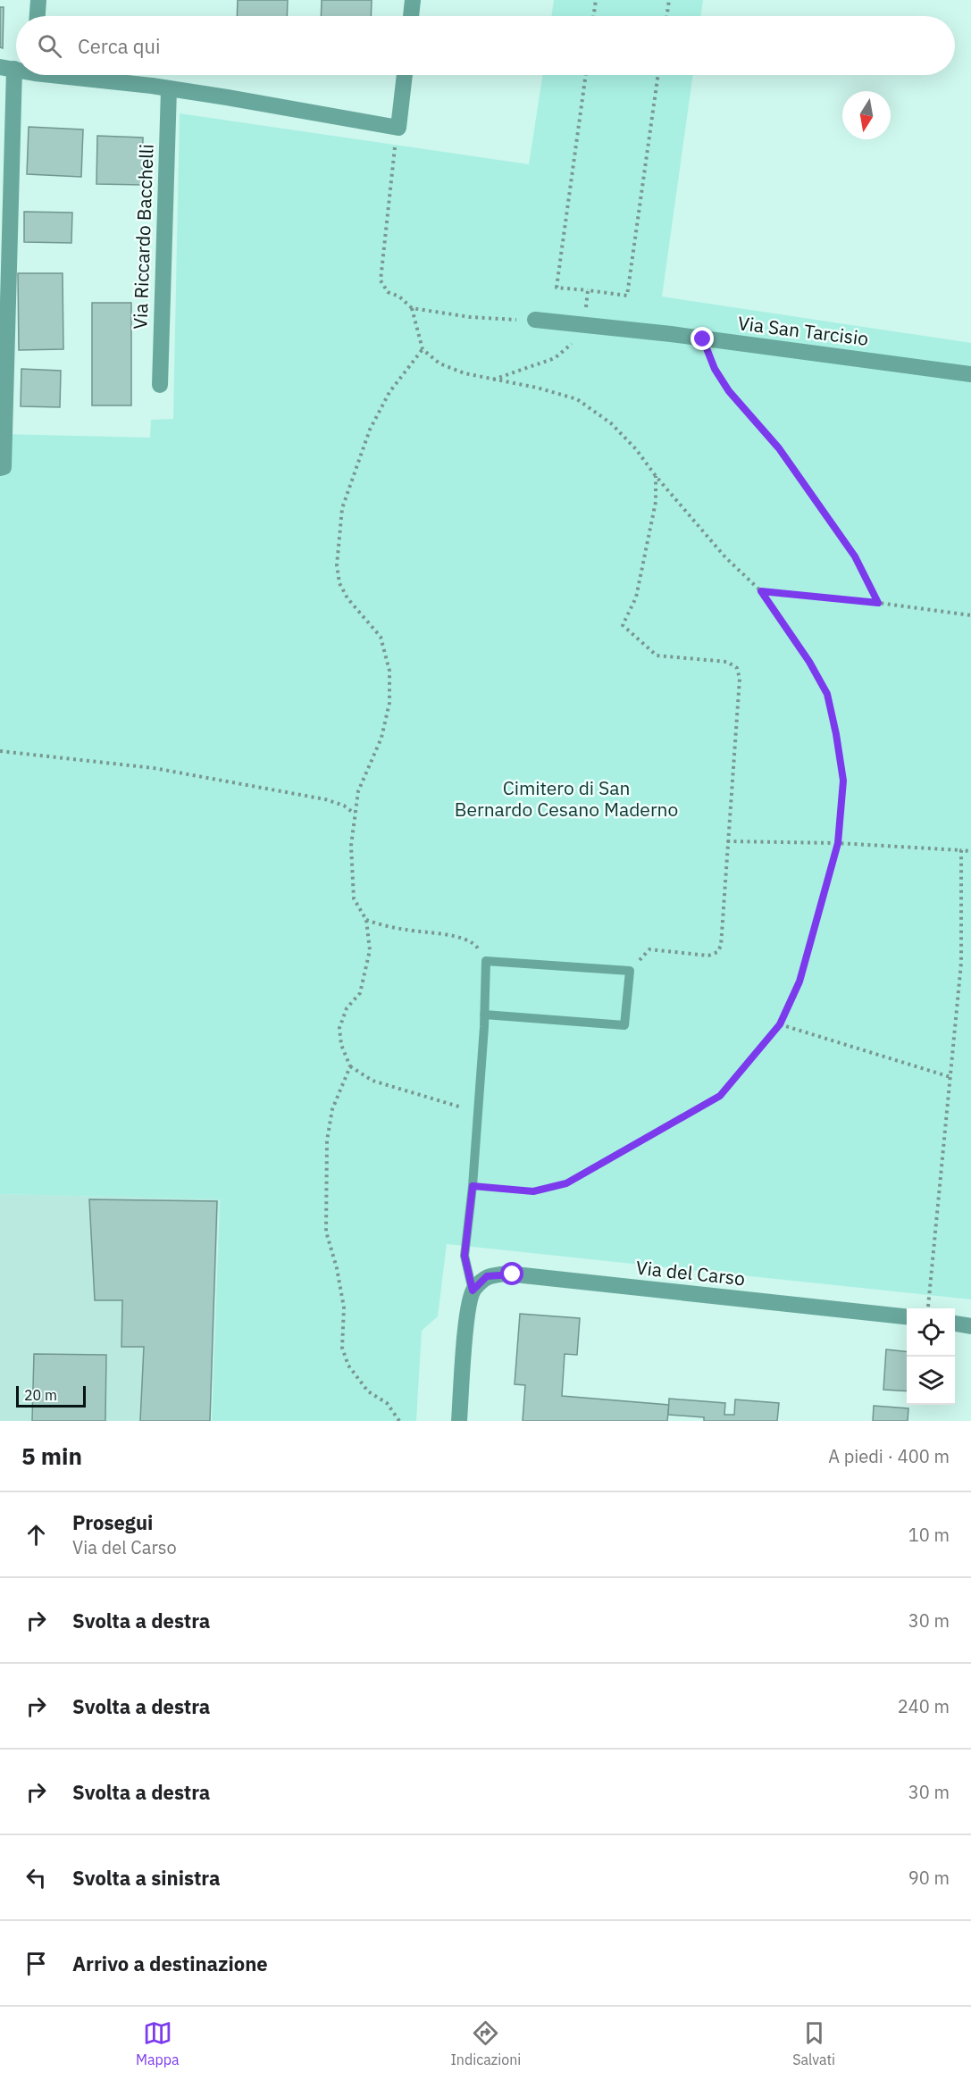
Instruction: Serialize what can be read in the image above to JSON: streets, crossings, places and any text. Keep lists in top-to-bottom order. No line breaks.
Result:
{"streets":{"street":["Via Riccardo Bacchelli","Via San Tarcisio","Via del Carso"]},"parks":["Cimitero di San Bernardo Cesano Maderno"],"scale_bar":"20 m","north":"bottom","page":{"search":"Cerca qui","scale":"20 m","heading":["5 min","A piedi · 400 m"],"list":[["Prosegui","Via del Carso","10 m"],["Svolta a destra","30 m"],["Svolta a destra","240 m"],["Svolta a destra","30 m"],["Svolta a sinistra","90 m"],"Arrivo a destinazione"],"nav":["Mappa","Indicazioni","Salvati"]}}
